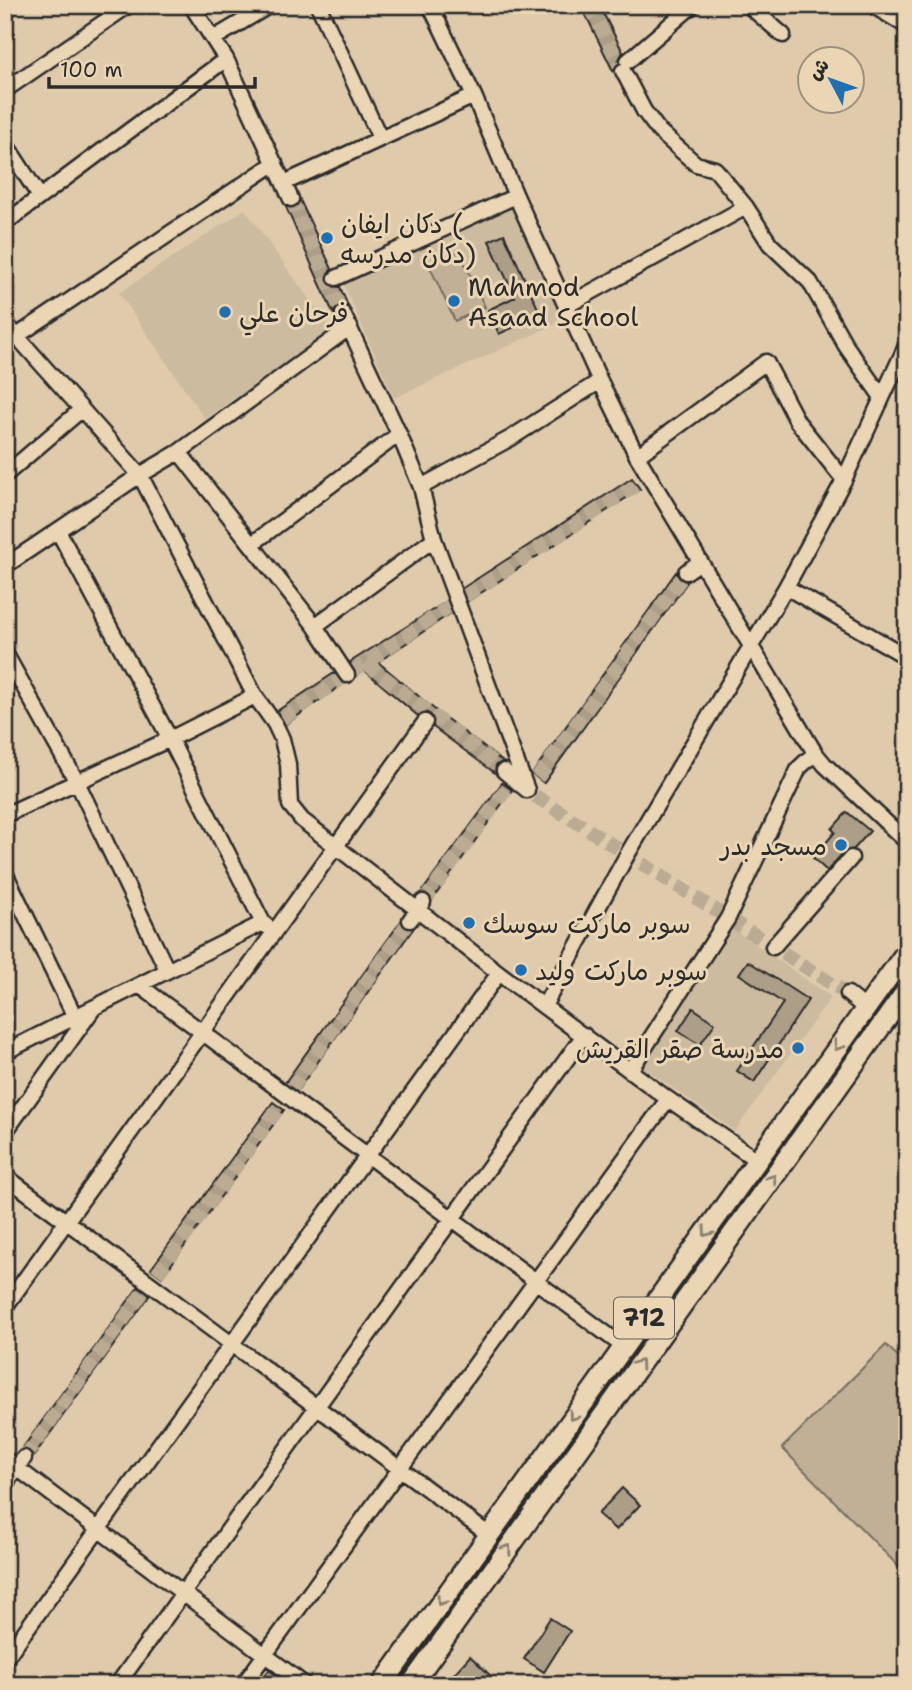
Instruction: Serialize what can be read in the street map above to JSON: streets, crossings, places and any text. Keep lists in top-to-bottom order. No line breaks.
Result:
{"streets":{"main road":["712"]},"places":["دكان ايفان ( دكان مدرسه)","Mahmod Asaad School","فرحان علي","مسجد بدر","سوبر ماركت سوسك","سوبر ماركت وليد","مدرسة صقر القريش"],"scale_bar":"100 m","north":"top left"}
